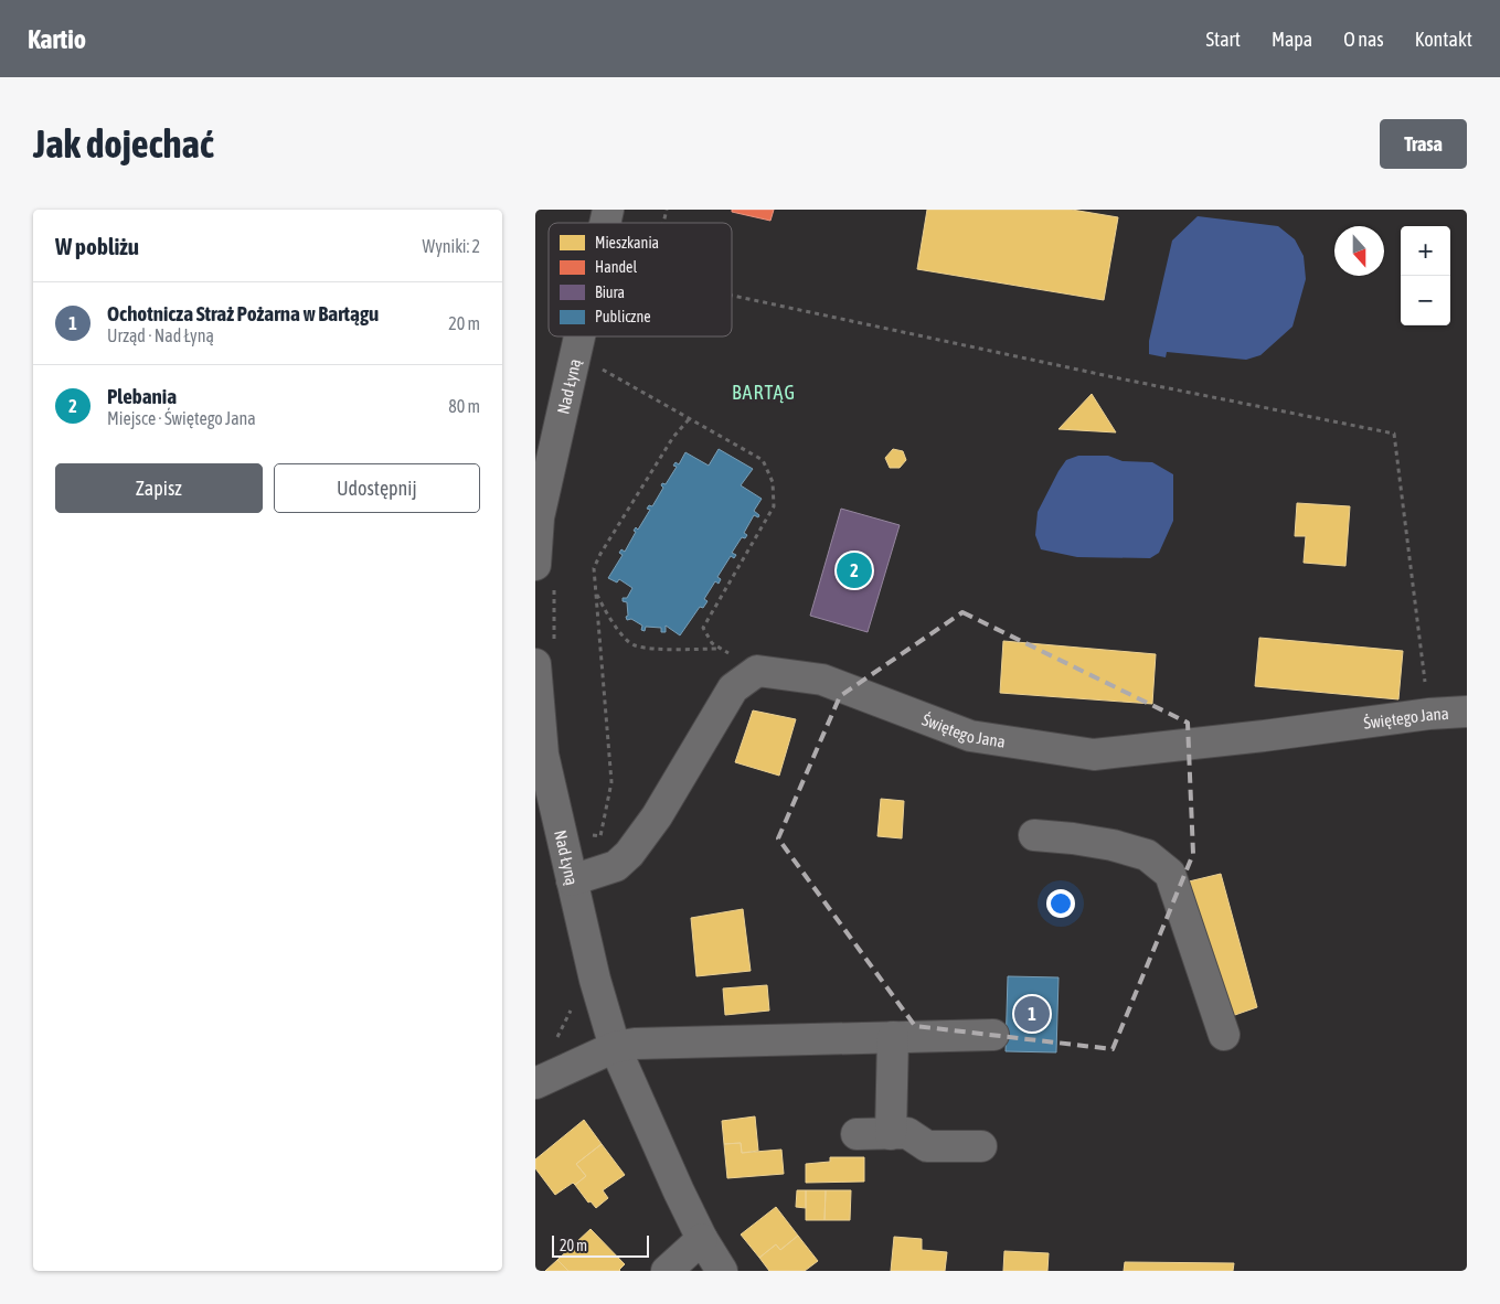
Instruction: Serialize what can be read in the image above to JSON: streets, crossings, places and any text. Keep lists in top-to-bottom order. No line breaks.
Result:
{"streets":{"street":["Nad Łyną","Świętego Jana"]},"districts":["BARTĄG"],"legend":["Mieszkania","Handel","Biura","Publiczne"],"scale_bar":"20 m","north":"bottom","page":{"header":"Kartio","nav":["Start","Mapa","O nas","Kontakt"],"buttons":["Trasa",["Zapisz","Udostępnij"]],"title":"Jak dojechać","heading":["W pobliżu","Wyniki: 2"],"map_buttons":["+","−"],"list":[{"mark":"1","name":"Ochotnicza Straż Pożarna w Bartągu","note":"Urząd · Nad Łyną","value":"20 m"},{"mark":"2","name":"Plebania","note":"Miejsce · Świętego Jana","value":"80 m"}],"pins":["2","1"],"scale":"20 m"}}
